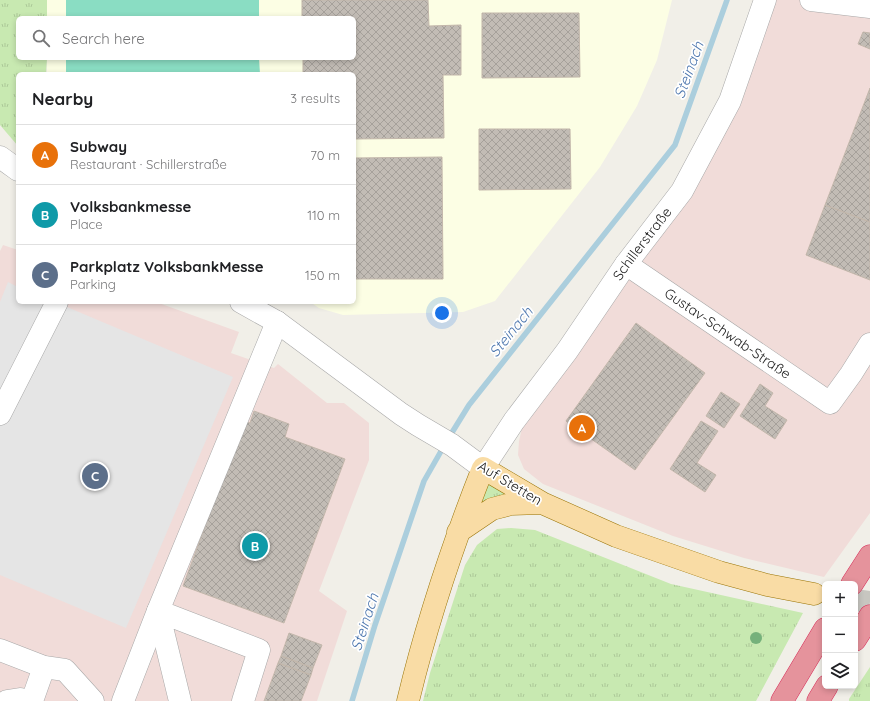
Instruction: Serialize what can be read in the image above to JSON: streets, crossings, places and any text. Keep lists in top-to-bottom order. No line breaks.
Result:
{"streets":{"main road":["Auf Stetten"],"street":["Schillerstraße","Gustav-Schwab-Straße"]},"crossings":[["Schillerstraße","Gustav-Schwab-Straße"],["Schillerstraße","Auf Stetten"]],"water":["Steinach"],"page":{"search":"Search here","heading":["Nearby","3 results"],"list":[{"mark":"A","name":"Subway","note":"Restaurant · Schillerstraße","value":"70 m"},{"mark":"B","name":"Volksbankmesse","note":"Place","value":"110 m"},{"mark":"C","name":"Parkplatz VolksbankMesse","note":"Parking","value":"150 m"}],"pins":["A","C","B"],"map_buttons":["+","−"]}}
